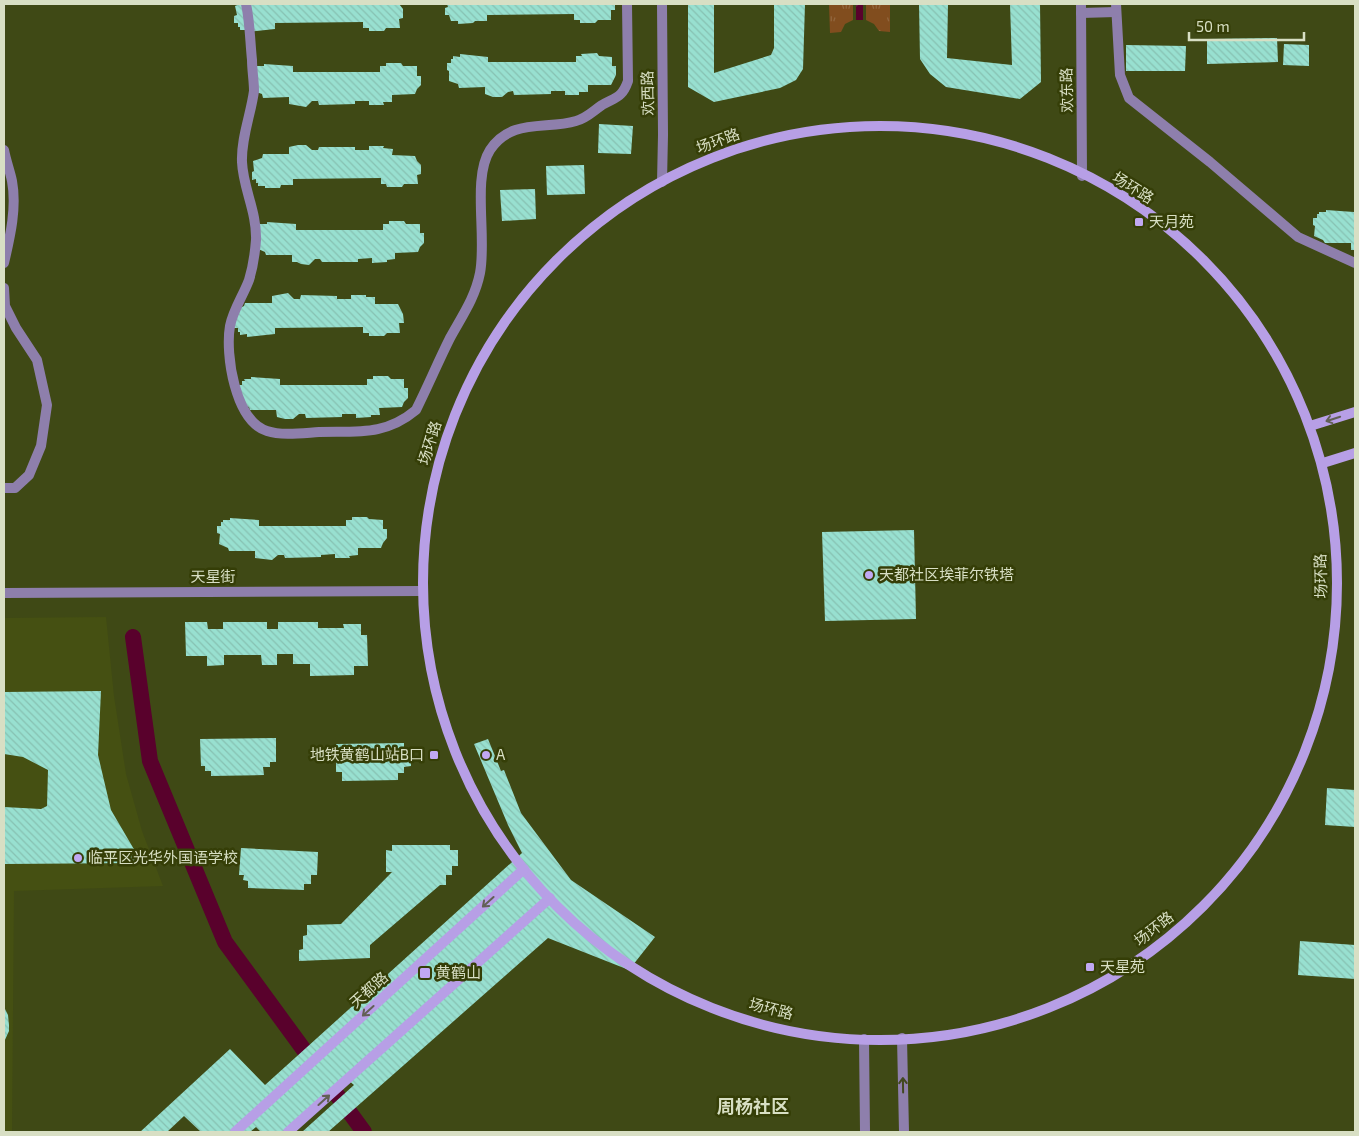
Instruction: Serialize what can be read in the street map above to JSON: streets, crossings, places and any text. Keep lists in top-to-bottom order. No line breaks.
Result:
{"streets":{"main road":["场环路","天都路"],"street":["欢东路","欢西路","天星街"]},"crossings":[["欢东路","场环路"],["欢西路","场环路"],["场环路","天星街"],["场环路","天都路"]],"districts":["周杨社区"],"places":{"transit":["天月苑","地铁黄鹤山站B口","天星苑","黄鹤山"],"other":["天都社区埃菲尔铁塔","A","临平区光华外国语学校"]},"scale_bar":"50 m"}
